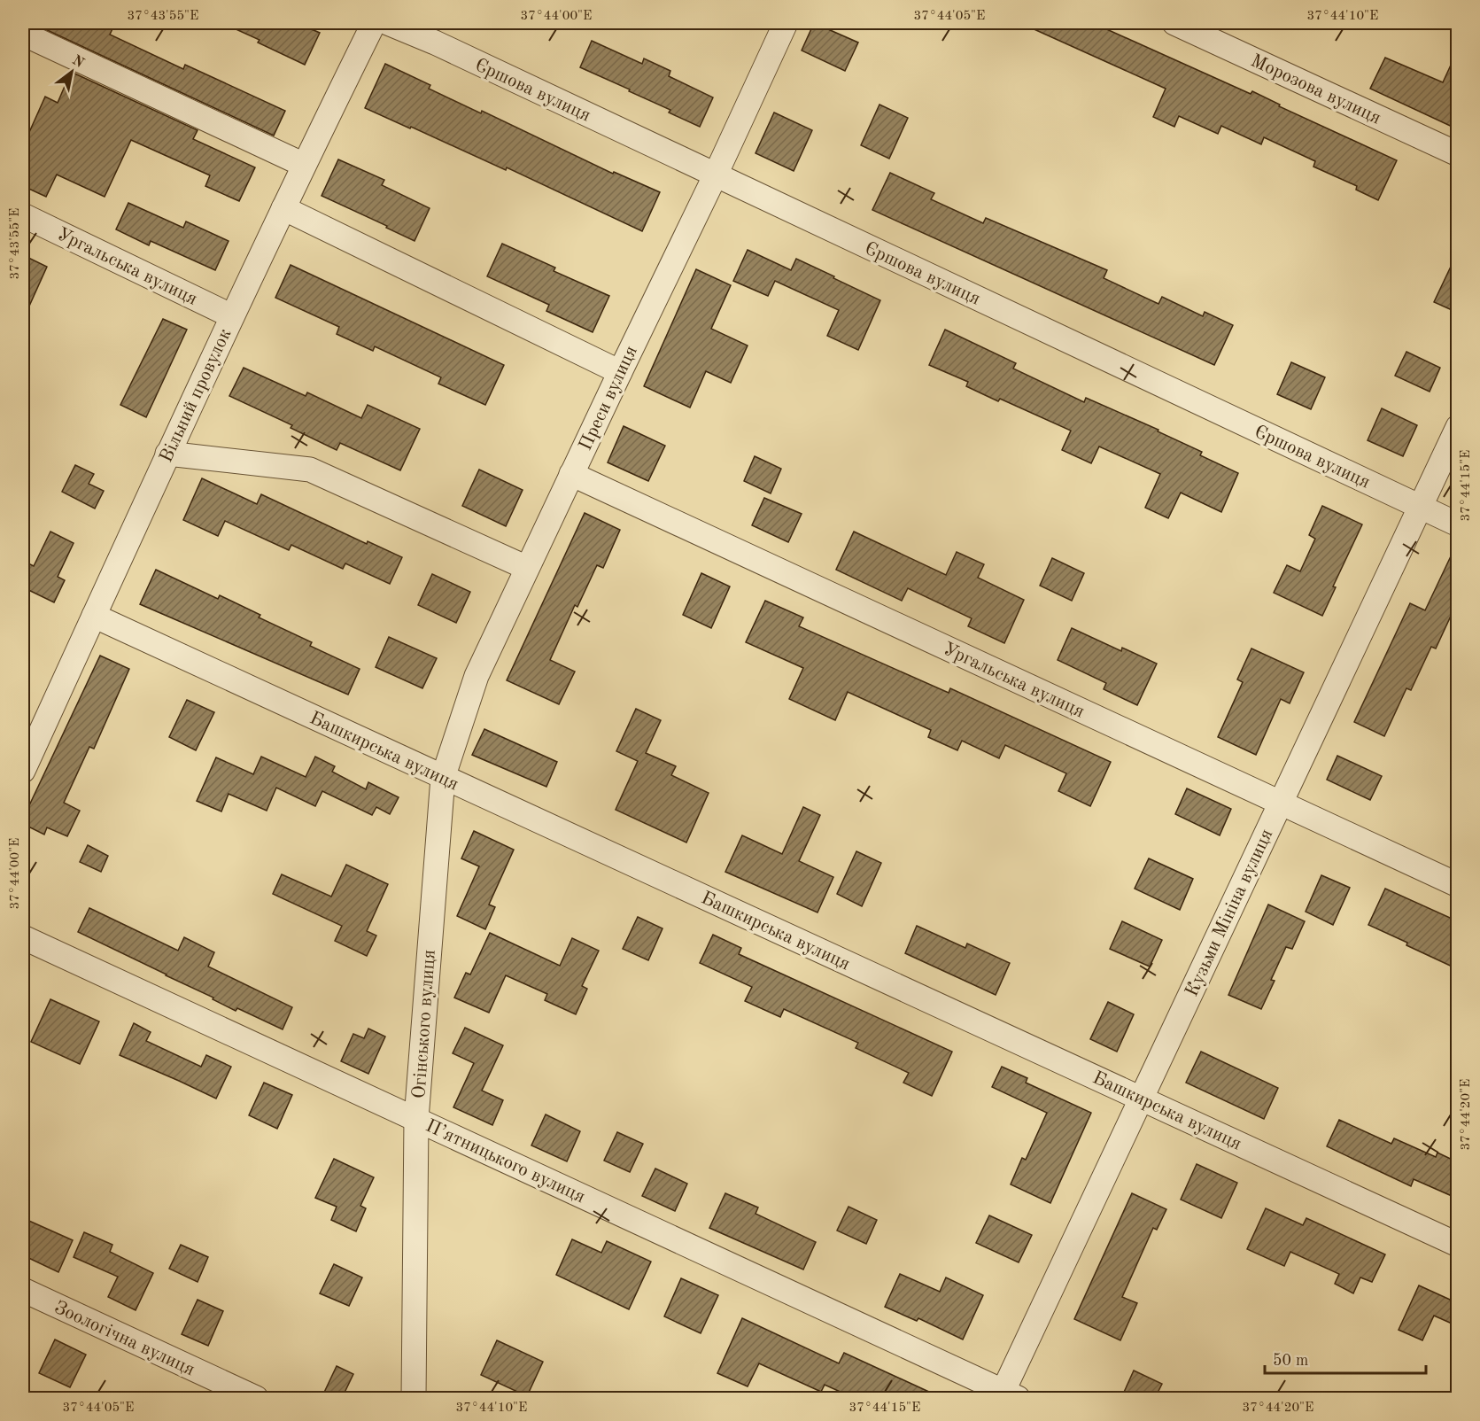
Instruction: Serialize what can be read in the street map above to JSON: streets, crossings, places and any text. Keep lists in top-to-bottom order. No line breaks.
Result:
{"streets":{"street":["Морозова вулиця","Єршова вулиця","Ургальська вулиця","Вільний провулок","Преси вулиця","Башкирська вулиця","Кузьми Мініна вулиця","Огінського вулиця","П’ятницького вулиця","Зоологічна вулиця"]},"crossings":[["Єршова вулиця","Преси вулиця"],["Єршова вулиця","Кузьми Мініна вулиця"],["Ургальська вулиця","Вільний провулок"],["Ургальська вулиця","Преси вулиця"],["Ургальська вулиця","Кузьми Мініна вулиця"],["Вільний провулок","Башкирська вулиця"],["Преси вулиця","Башкирська вулиця"],["Преси вулиця","Огінського вулиця"],["Башкирська вулиця","Кузьми Мініна вулиця"],["Башкирська вулиця","Огінського вулиця"],["Кузьми Мініна вулиця","П’ятницького вулиця"],["Огінського вулиця","П’ятницького вулиця"]],"scale_bar":"50 m","north":"top right","coordinates":["37°43'55\"E","37°44'00\"E","37°44'05\"E","37°44'10\"E","37°44'15\"E","37°44'20\"E"]}
